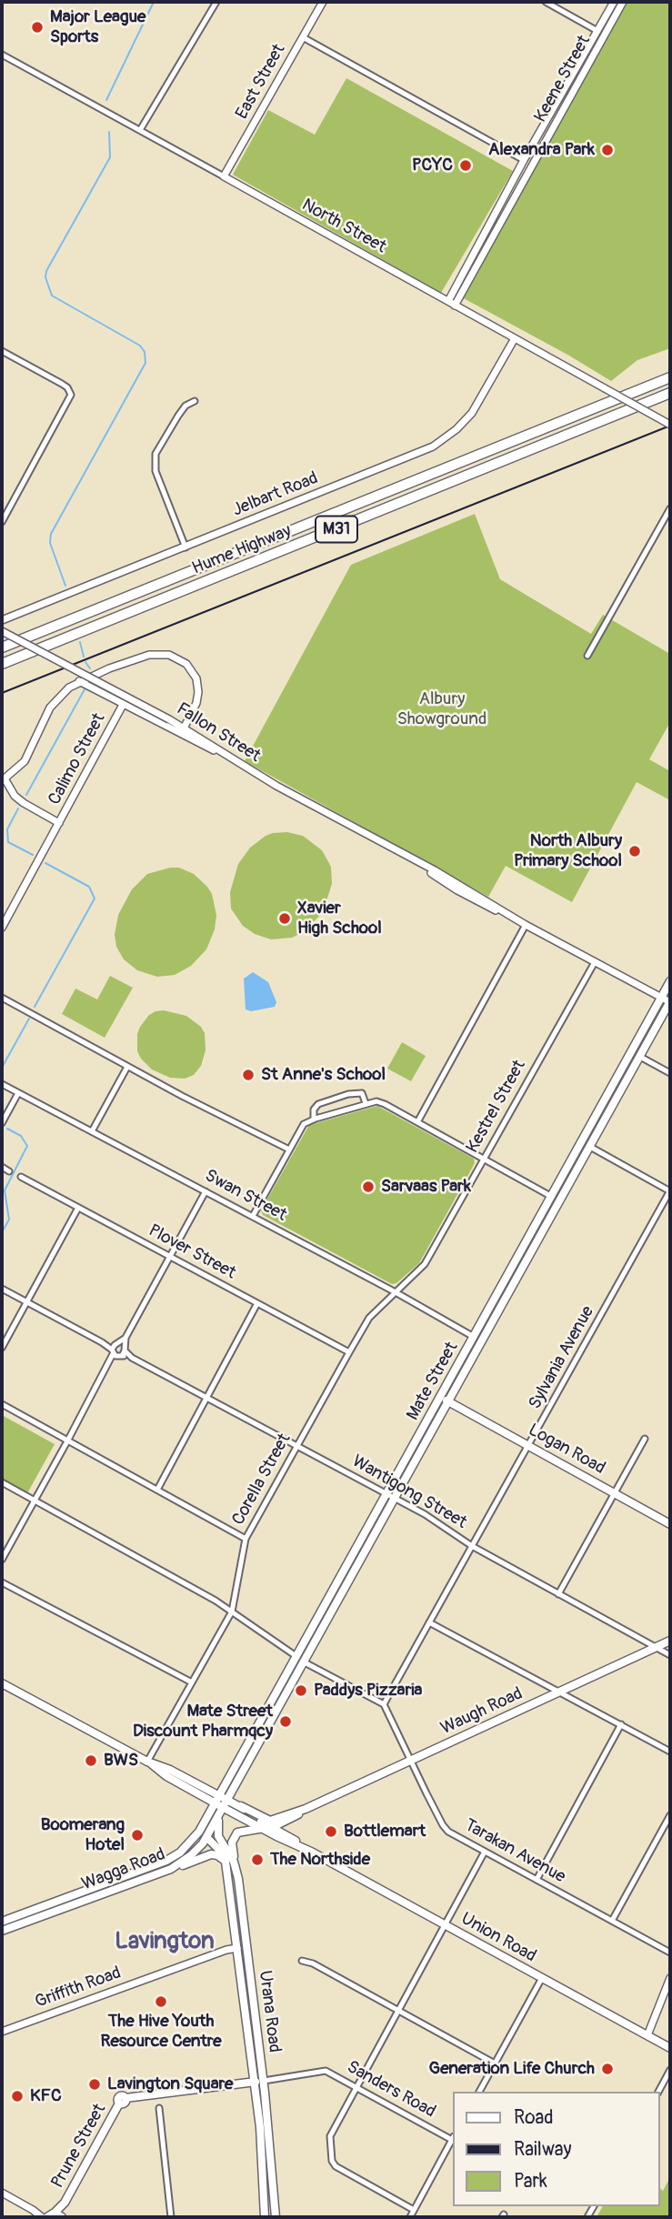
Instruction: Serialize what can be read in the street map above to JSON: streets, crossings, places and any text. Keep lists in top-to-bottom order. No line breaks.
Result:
{"streets":{"highway":["M31","Hume Highway"],"main road":["Mate Street","Logan Road","Waugh Road","Wagga Road","Union Road","Urana Road","Sanders Road","Prune Street"],"street":["Keene Street","East Street","North Street","Jelbart Road","Fallon Street","Calimo Street","Kestrel Street","Swan Street","Plover Street","Sylvania Avenue","Corella Street","Wantigong Street","Tarakan Avenue","Griffith Road"]},"crossings":[["Keene Street","North Street"],["East Street","North Street"],["North Street","Jelbart Road"],["Fallon Street","Calimo Street"],["Fallon Street","Kestrel Street"],["Fallon Street","Mate Street"],["Kestrel Street","Swan Street"],["Kestrel Street","Corella Street"],["Swan Street","Mate Street"],["Swan Street","Corella Street"],["Plover Street","Corella Street"],["Sylvania Avenue","Logan Road"],["Sylvania Avenue","Wantigong Street"],["Sylvania Avenue","Tarakan Avenue"],["Mate Street","Logan Road"],["Mate Street","Wantigong Street"],["Mate Street","Wagga Road"],["Mate Street","Union Road"],["Corella Street","Wantigong Street"],["Corella Street","Union Road"],["Wantigong Street","Waugh Road"],["Waugh Road","Tarakan Avenue"],["Waugh Road","Union Road"],["Waugh Road","Urana Road"],["Wagga Road","Union Road"],["Wagga Road","Urana Road"],["Union Road","Urana Road"],["Griffith Road","Urana Road"],["Urana Road","Sanders Road"],["Sanders Road","Prune Street"]],"districts":["Lavington"],"parks":["Albury Showground"],"places":["Major League Sports","Alexandra Park","PCYC","North Albury Primary School","Xavier High School","St Anne's School","Sarvaas Park","Paddys Pizzaria","Mate Street Discount Pharmqcy","BWS","Bottlemart","Boomerang Hotel","The Northside","The Hive Youth Resource Centre","Generation Life Church","Lavington Square","KFC"],"legend":["Road","Railway","Park"]}
